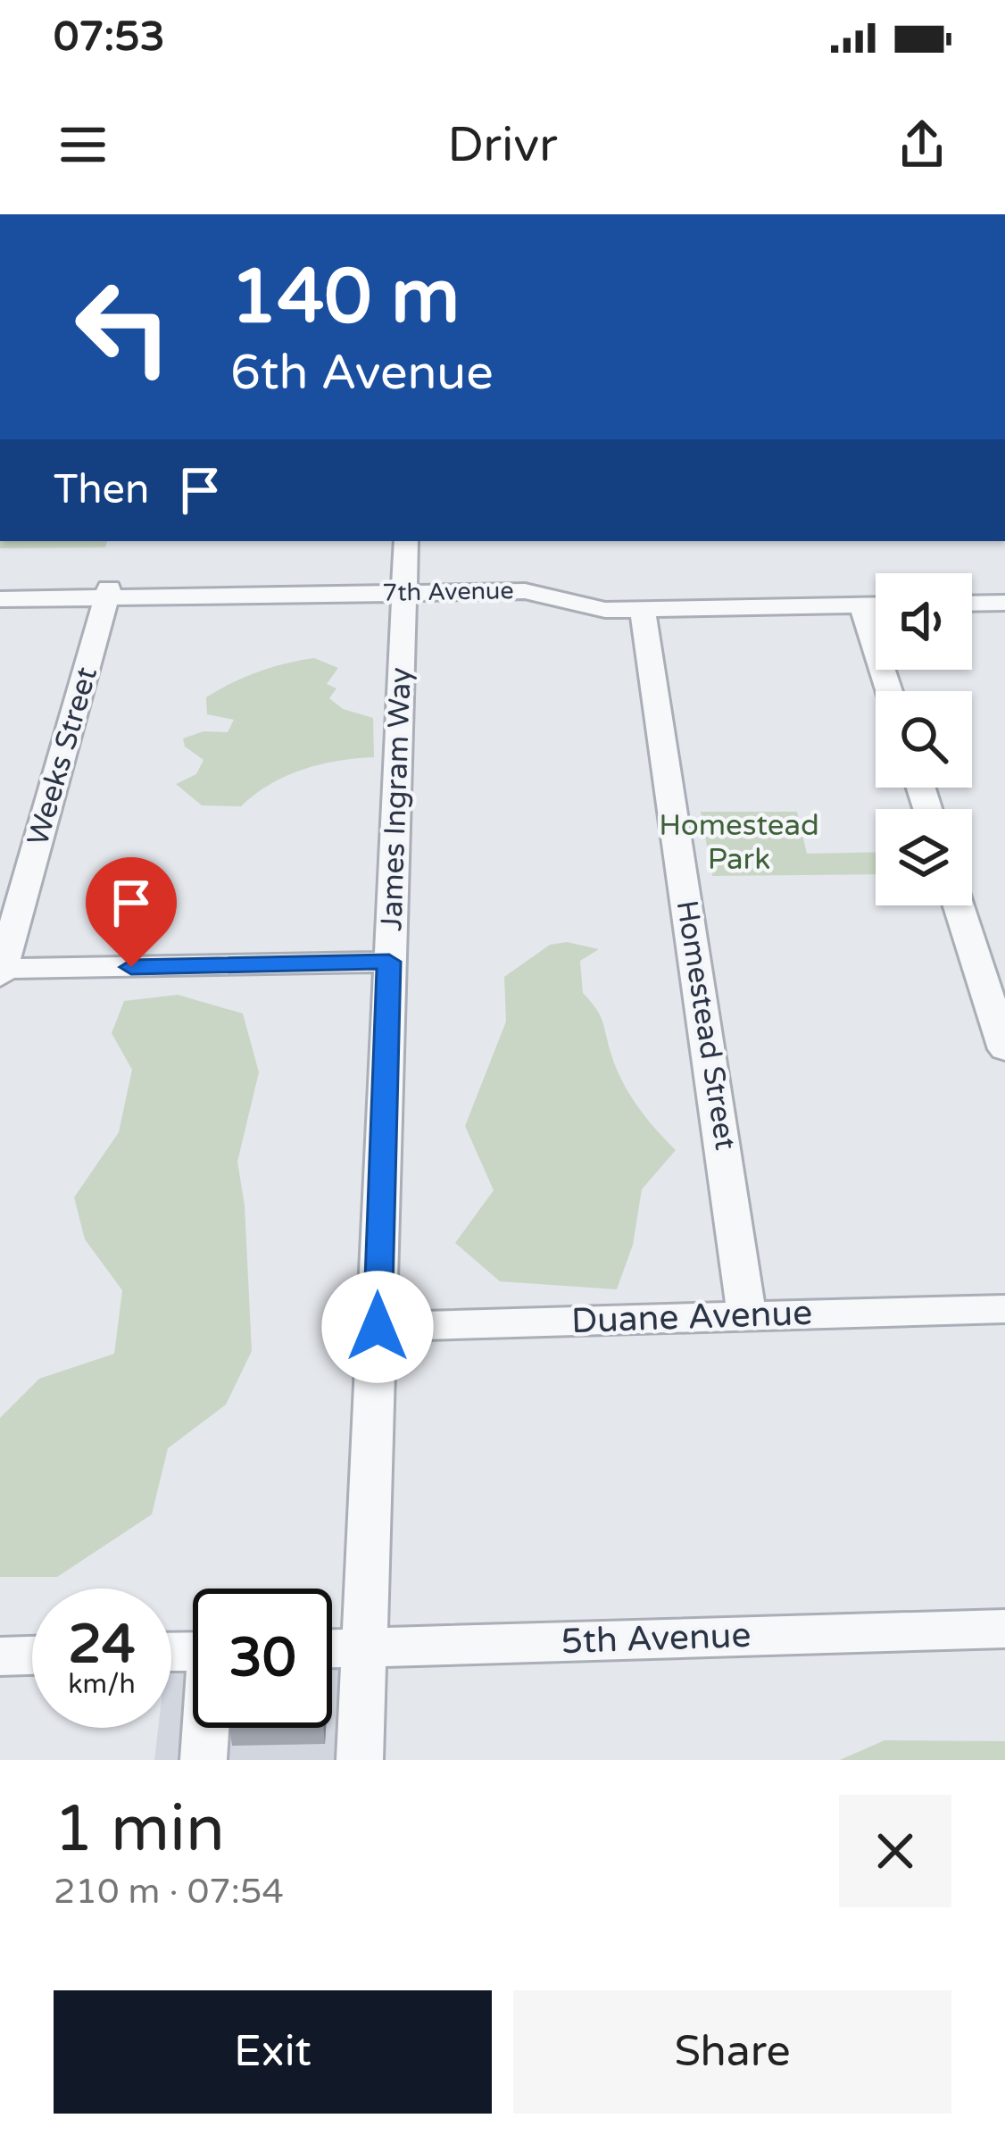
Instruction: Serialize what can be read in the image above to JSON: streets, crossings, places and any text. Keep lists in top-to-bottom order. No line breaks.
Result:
{"streets":{"street":["7th Avenue","Weeks Street","James Ingram Way","Homestead Street","Duane Avenue","5th Avenue"]},"crossings":[["7th Avenue","Weeks Street"],["7th Avenue","James Ingram Way"],["7th Avenue","Homestead Street"],["James Ingram Way","Duane Avenue"],["James Ingram Way","5th Avenue"],["Homestead Street","Duane Avenue"]],"parks":["Homestead Park"],"page":{"status":"07:53","header":"Drivr","turn":["140 m","6th Avenue"],"then":"Then","speed":"24 km/h","limit":"30","heading":["1 min","210 m · 07:54"],"buttons":["Exit","Share"]}}
